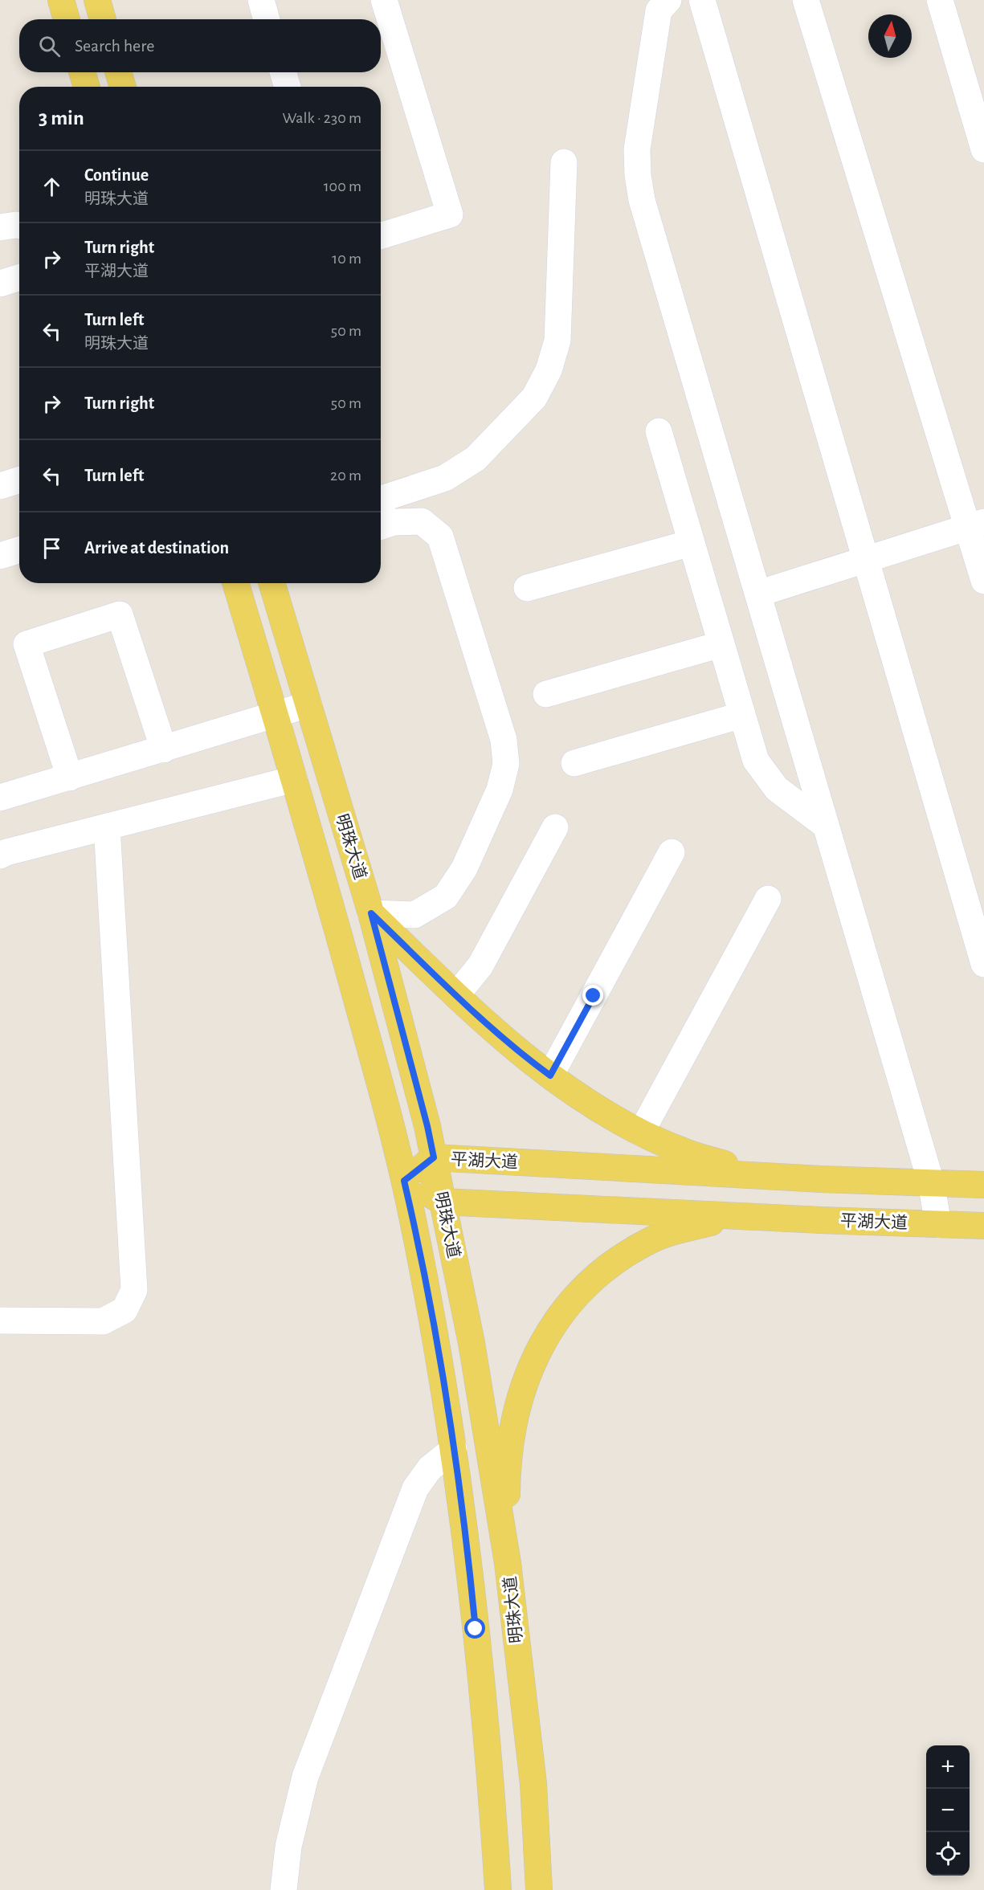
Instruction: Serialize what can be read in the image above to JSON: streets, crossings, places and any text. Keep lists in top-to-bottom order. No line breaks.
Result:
{"streets":{"main road":["明珠大道","平湖大道"]},"crossings":[["明珠大道","平湖大道"]],"north":"top","page":{"search":"Search here","heading":["3 min","Walk · 230 m"],"list":[["Continue","明珠大道","100 m"],["Turn right","平湖大道","10 m"],["Turn left","明珠大道","50 m"],["Turn right","50 m"],["Turn left","20 m"],"Arrive at destination"],"map_buttons":["+","−"]}}
